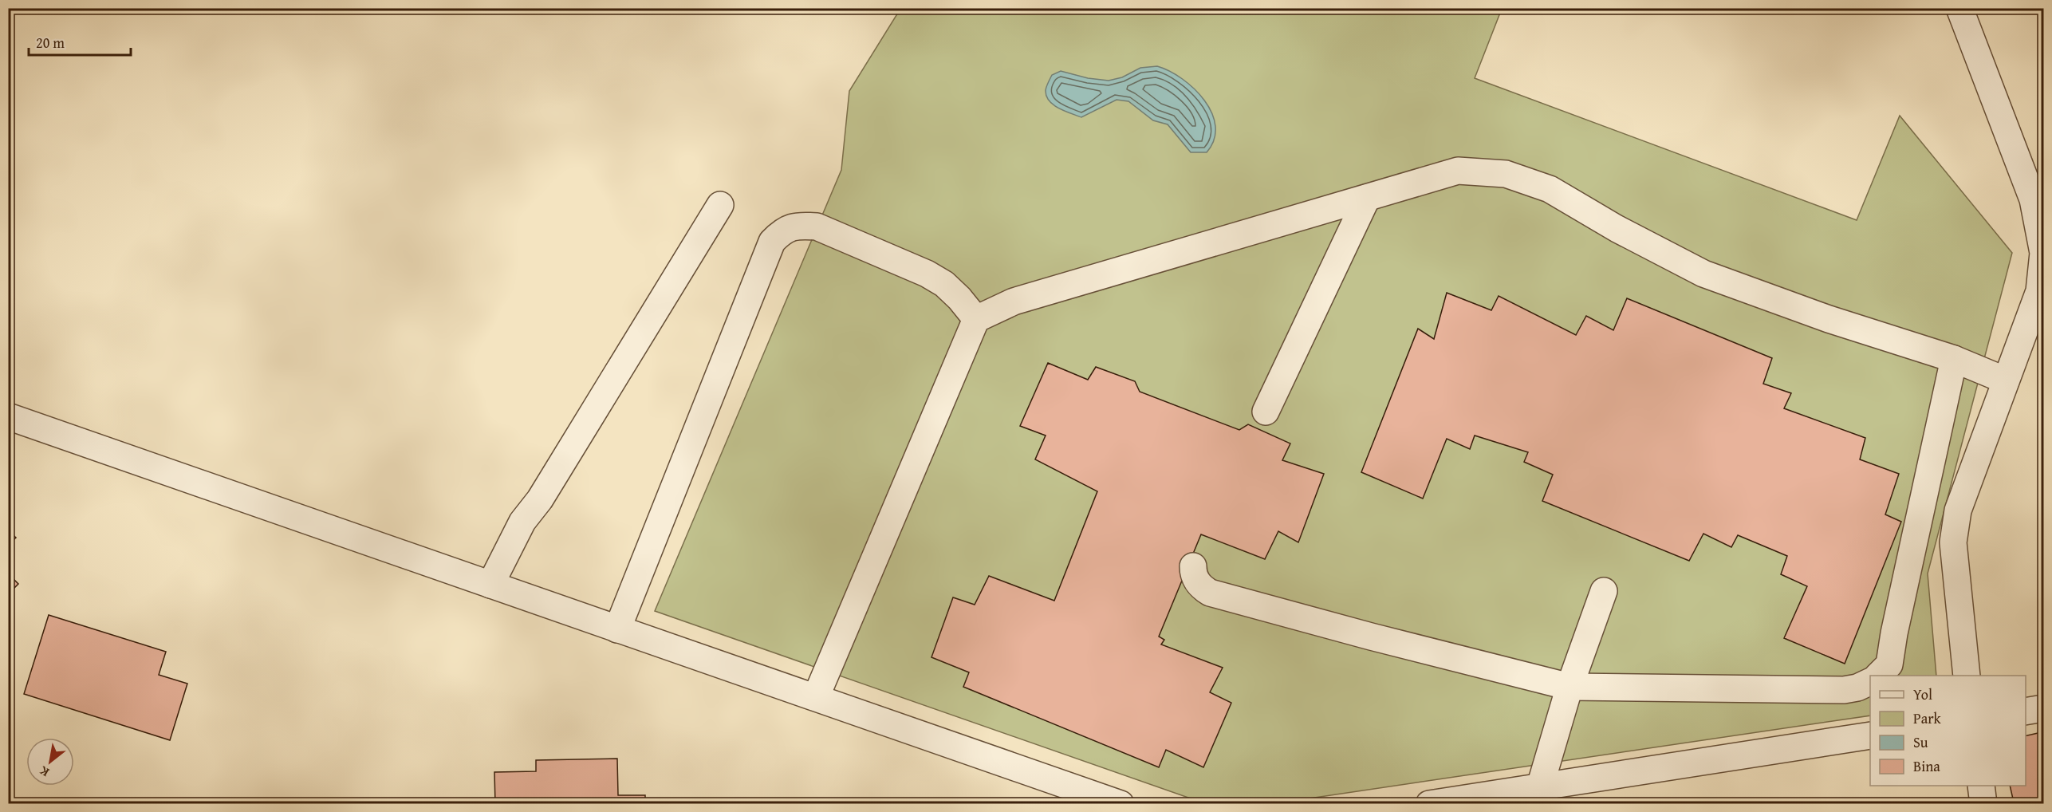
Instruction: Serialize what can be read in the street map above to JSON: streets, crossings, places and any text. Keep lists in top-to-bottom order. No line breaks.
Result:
{"legend":["Yol","Park","Su","Bina"],"scale_bar":"20 m","north":"bottom left"}
